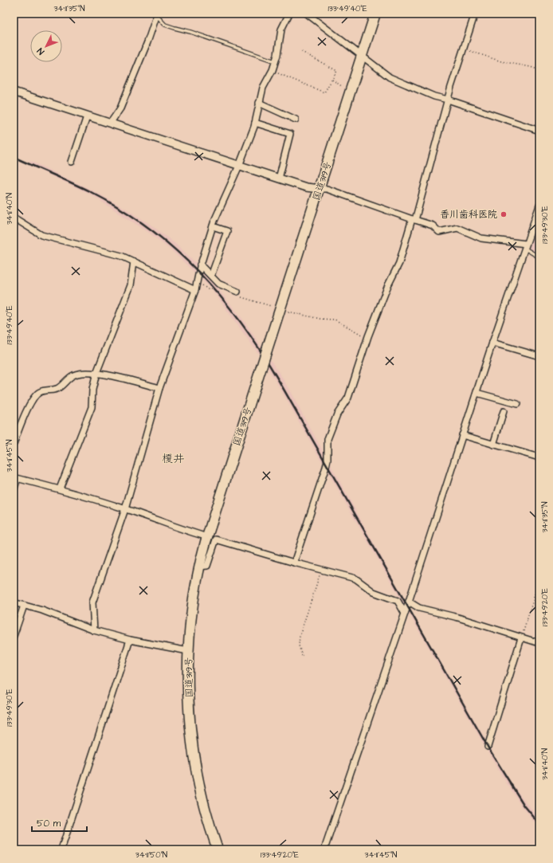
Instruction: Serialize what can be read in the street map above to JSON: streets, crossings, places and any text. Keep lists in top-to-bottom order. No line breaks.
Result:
{"streets":{"highway":["国道319号"]},"districts":["榎井"],"places":["香川歯科医院"],"scale_bar":"50 m","north":"bottom left","coordinates":["34°11'35\"N","133°49'40\"E","34°11'40\"N","133°49'30\"E","34°11'45\"N","133°49'20\"E","34°11'50\"N"]}
